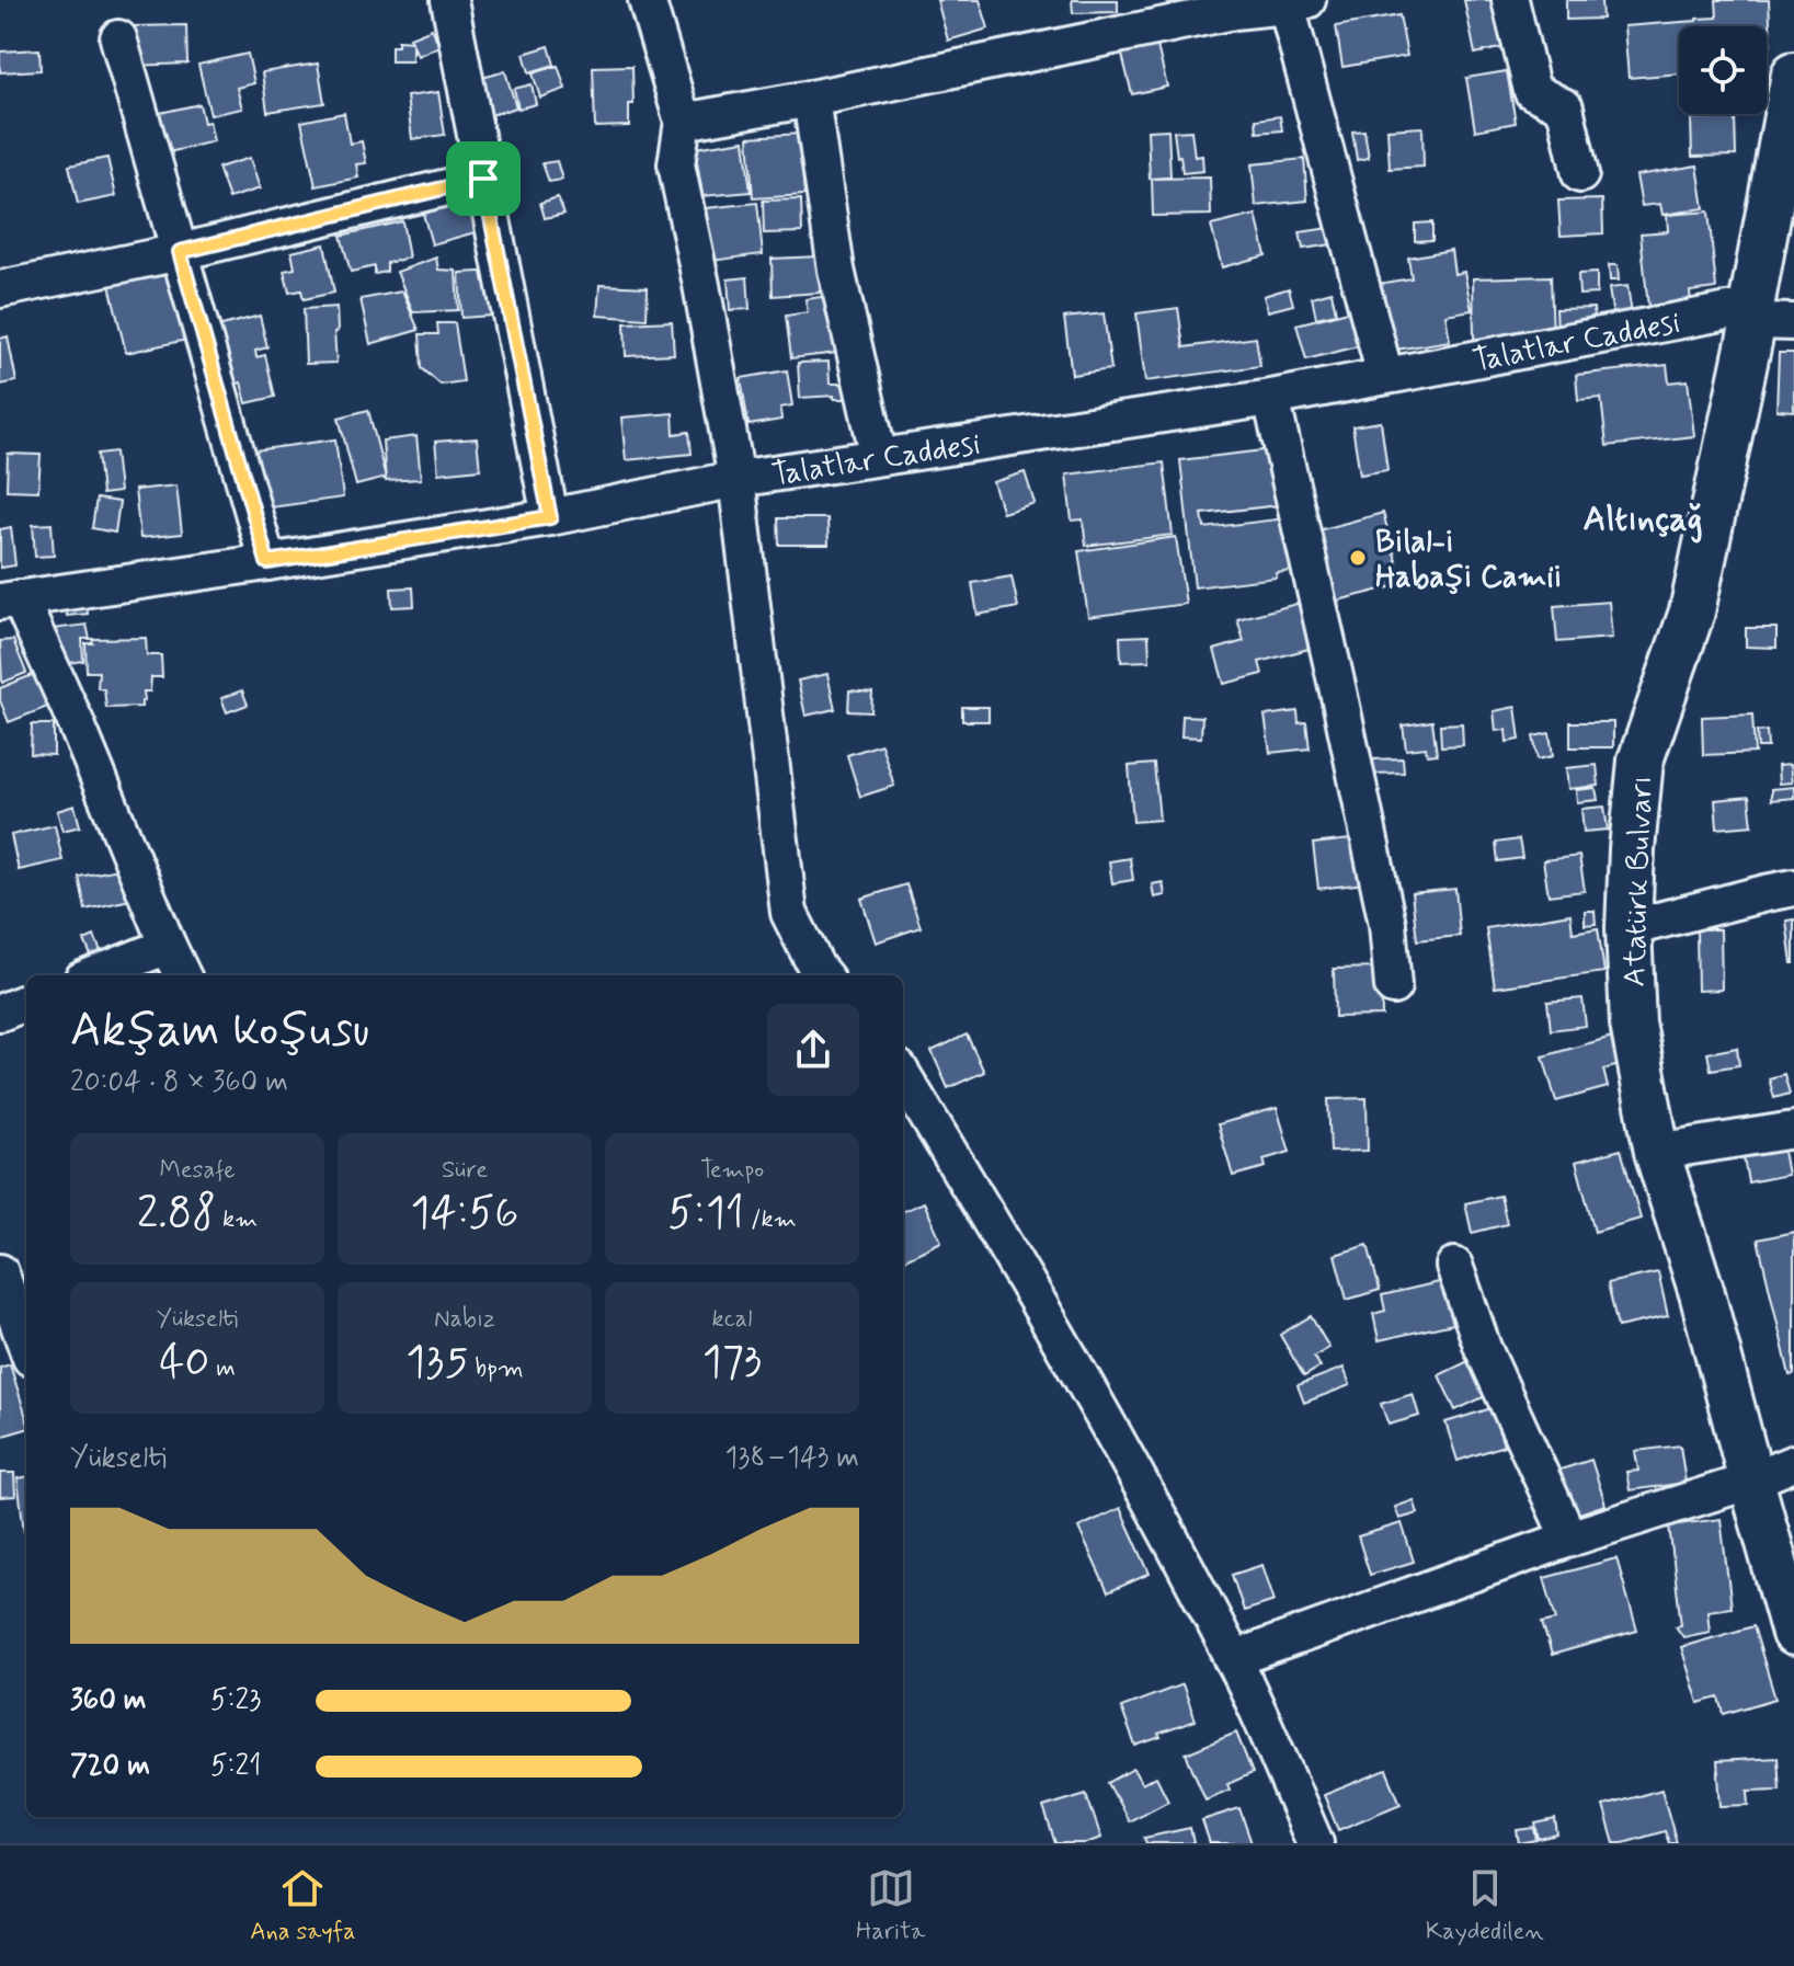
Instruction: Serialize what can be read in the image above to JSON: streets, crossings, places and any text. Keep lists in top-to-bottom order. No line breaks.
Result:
{"streets":{"main road":["Atatürk Bulvarı"],"street":["Talatlar Caddesi"]},"crossings":[["Talatlar Caddesi","Atatürk Bulvarı"]],"districts":["Altınçağ"],"places":["Bilal-i Habaşi Camii"],"page":{"heading":["Akşam koşusu","20:04 · 8 × 360 m"],"stats":[["Mesafe","2.88 km"],["Süre","14:56"],["Tempo","5:11 /km"],["Yükselti","40 m"],["Nabız","135 bpm"],["kcal","173"]],"chart":["Yükselti","138–143 m"],"list":[{"name":"360 m","note":"5:23"},{"name":"720 m","note":"5:21"}],"tabs":["Ana sayfa","Harita","Kaydedilen"]}}
